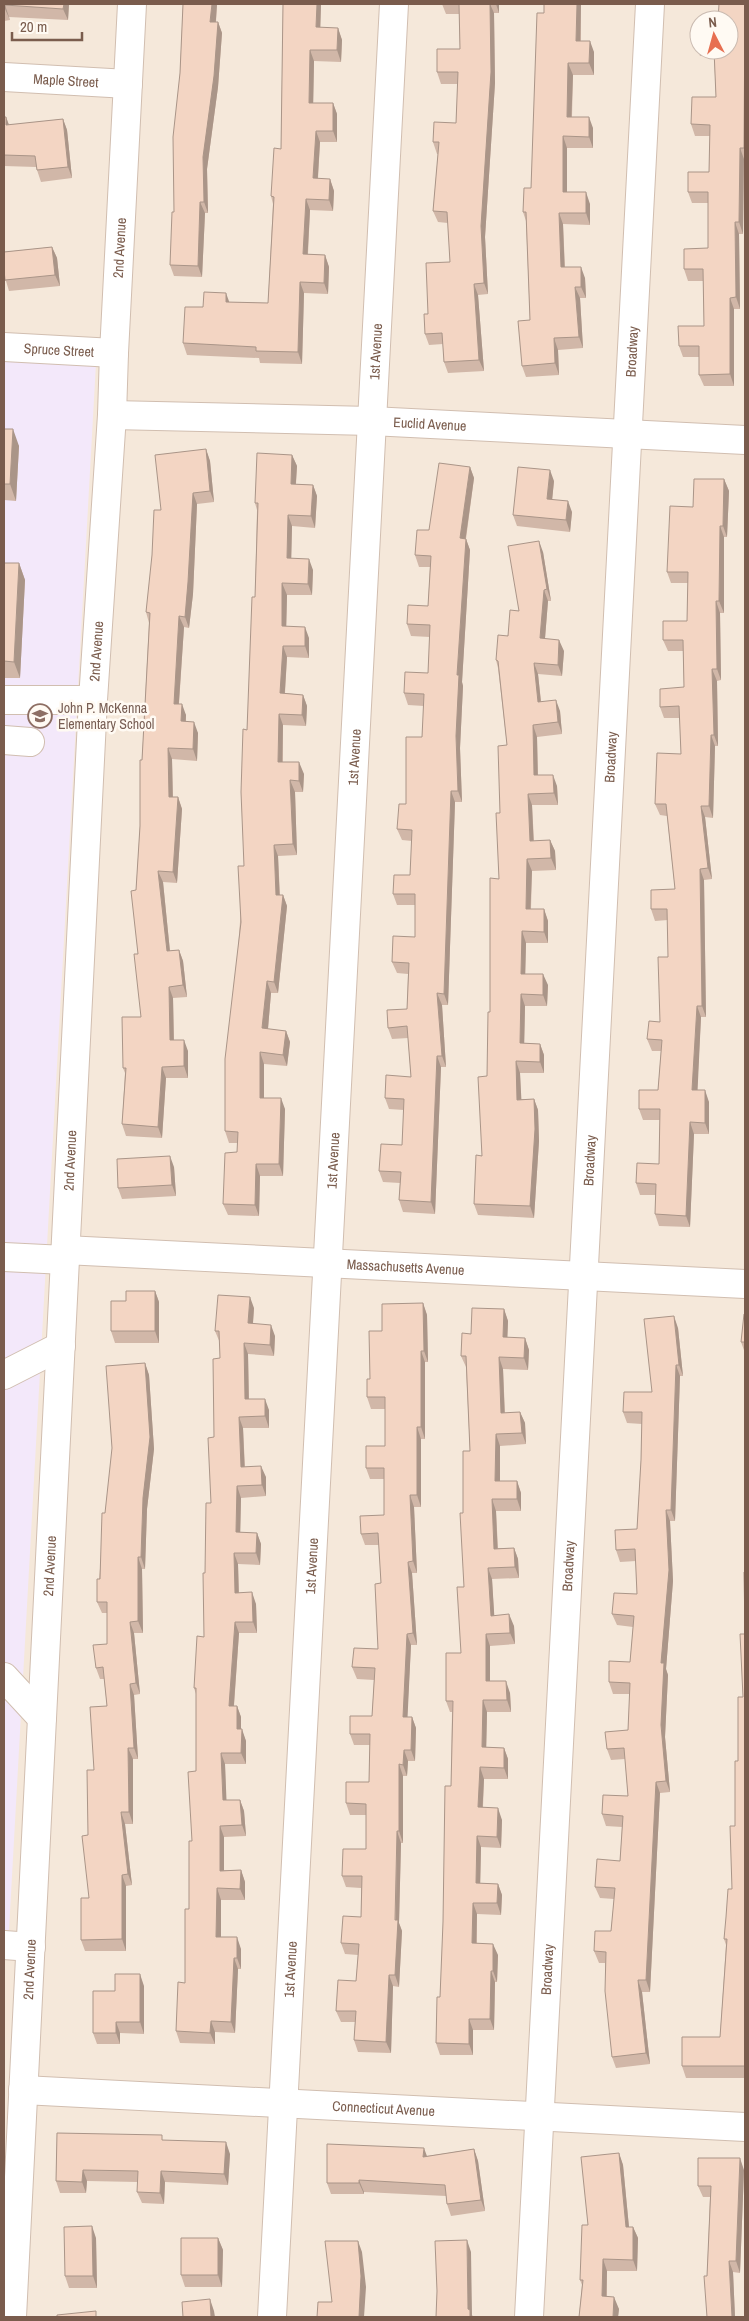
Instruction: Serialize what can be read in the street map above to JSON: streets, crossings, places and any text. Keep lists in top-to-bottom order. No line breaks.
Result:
{"streets":{"street":["Maple Street","2nd Avenue","Spruce Street","1st Avenue","Broadway","Euclid Avenue","Massachusetts Avenue","Connecticut Avenue"]},"crossings":[["Maple Street","2nd Avenue"],["2nd Avenue","Spruce Street"],["2nd Avenue","Euclid Avenue"],["2nd Avenue","Massachusetts Avenue"],["2nd Avenue","Connecticut Avenue"],["1st Avenue","Euclid Avenue"],["1st Avenue","Massachusetts Avenue"],["1st Avenue","Connecticut Avenue"],["Broadway","Euclid Avenue"],["Broadway","Massachusetts Avenue"],["Broadway","Connecticut Avenue"]],"places":{"school or university":["John P. McKenna Elementary School"]},"scale_bar":"20 m","north":"top"}
